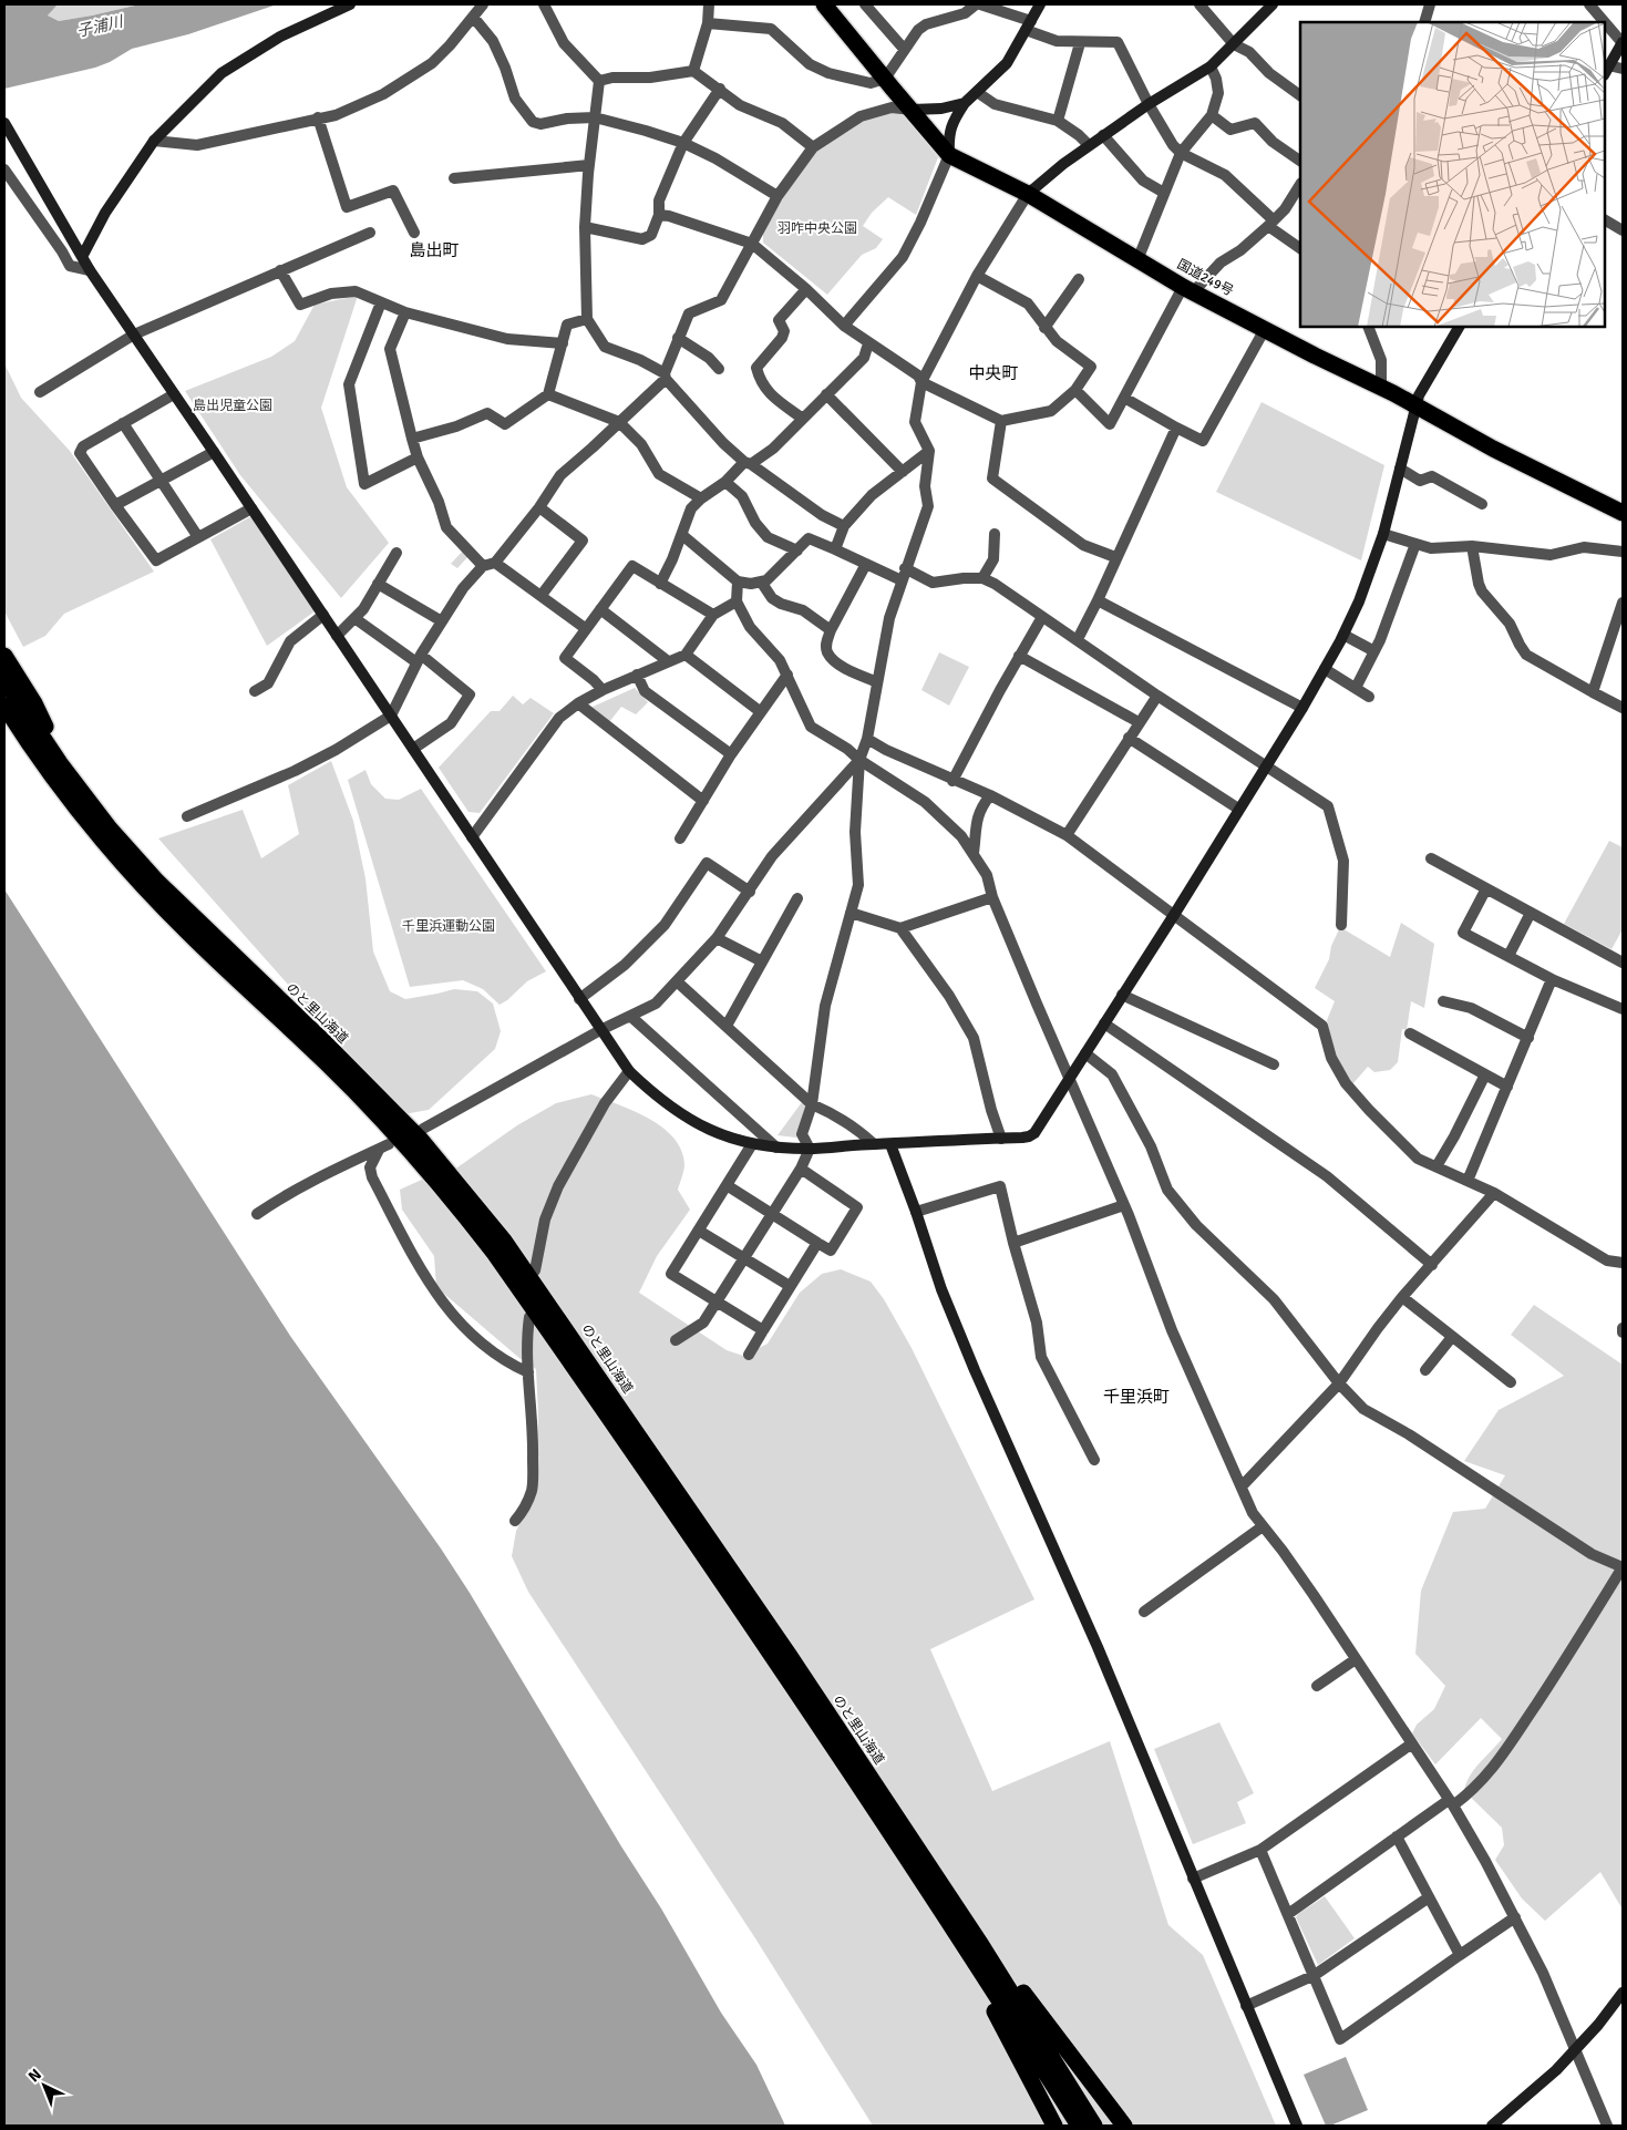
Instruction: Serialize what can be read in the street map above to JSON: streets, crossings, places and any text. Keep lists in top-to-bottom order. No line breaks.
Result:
{"streets":{"highway":["国道249号","のと里山海道"]},"districts":["島出町","中央町","千里浜町"],"water":["子浦川"],"parks":["羽咋中央公園","島出児童公園","千里浜運動公園"],"north":"top left"}
